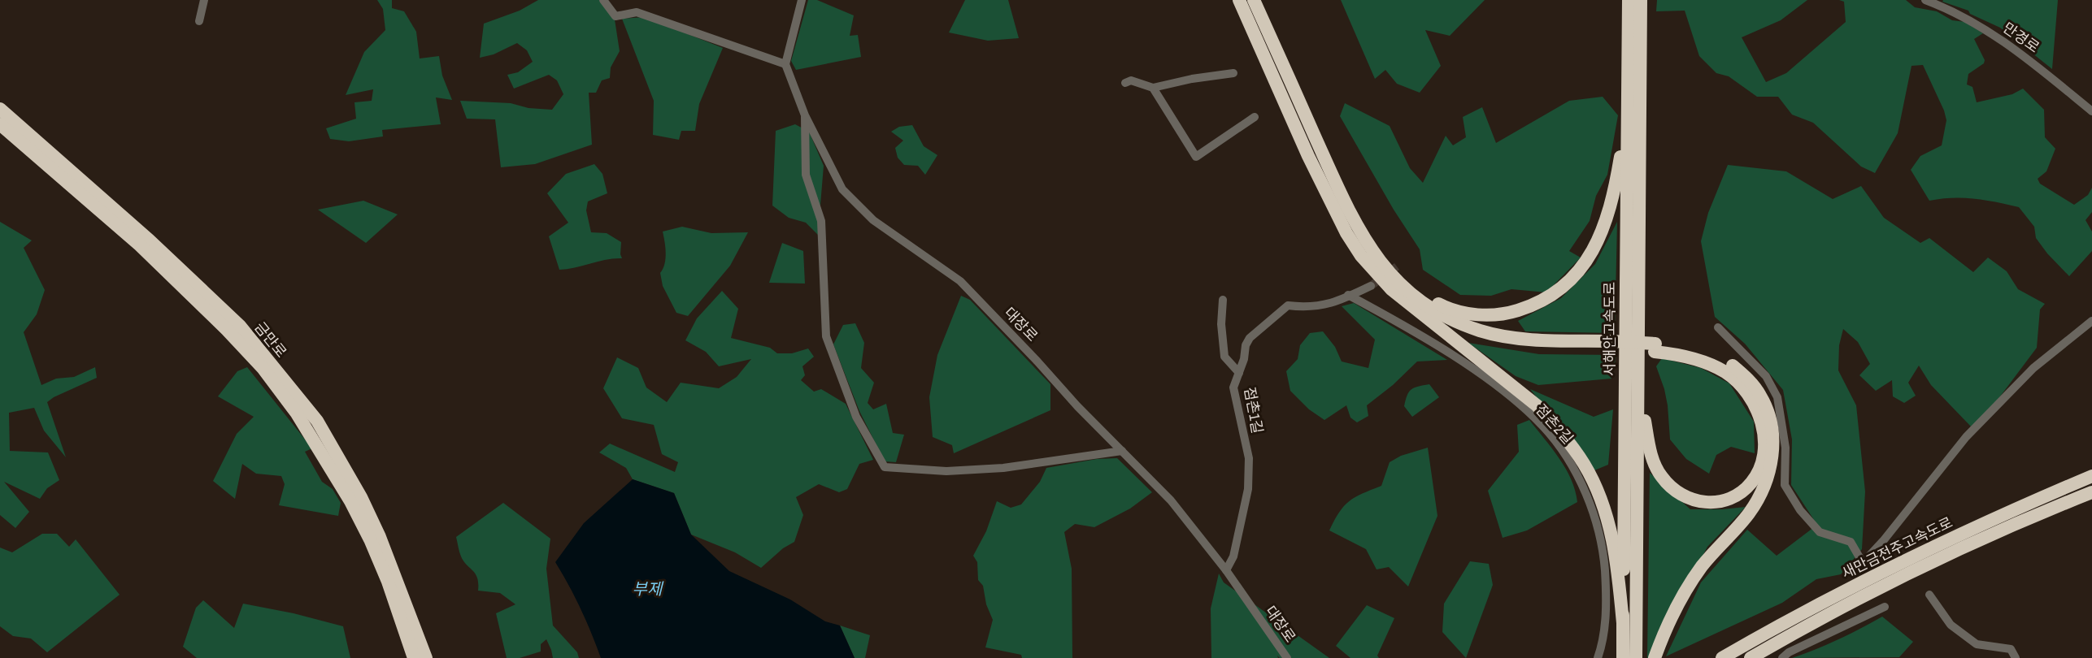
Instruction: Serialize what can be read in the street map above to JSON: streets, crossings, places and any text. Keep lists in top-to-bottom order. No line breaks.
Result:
{"streets":{"highway":["서해안고속도로","금만로","새만금전주고속도로"],"street":["만경로","대장로","점촌1길","점촌2길"]},"crossings":[["대장로","점촌1길"],["점촌1길","점촌2길"]],"water":["부제"]}
